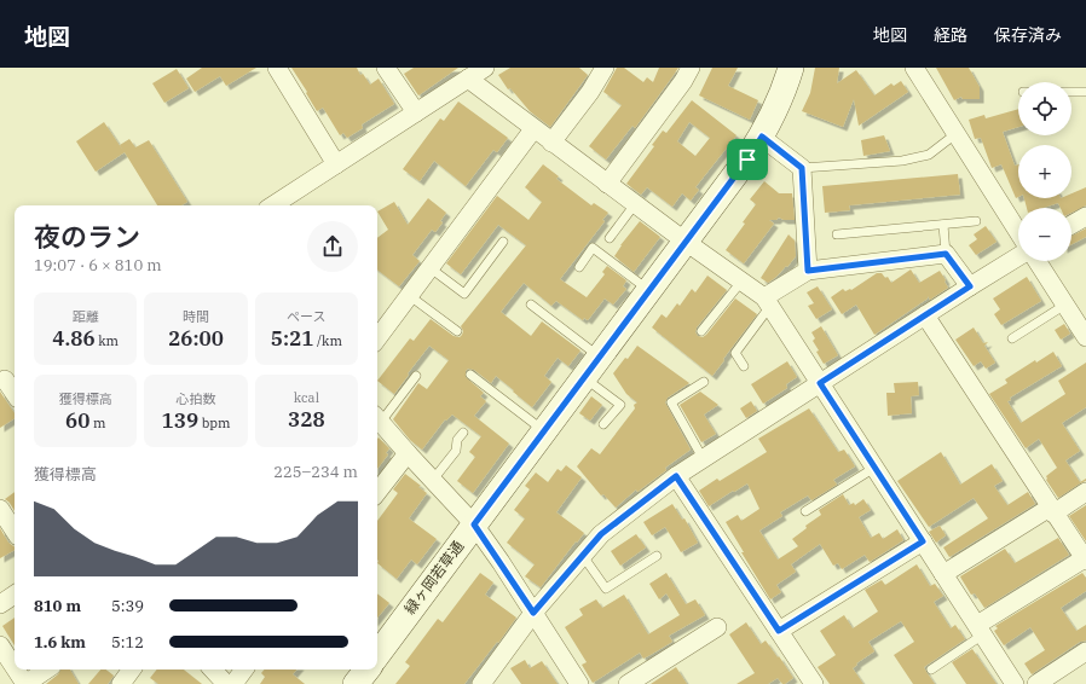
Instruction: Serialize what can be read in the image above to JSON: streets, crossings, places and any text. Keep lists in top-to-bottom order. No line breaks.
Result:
{"streets":{"street":["緑ヶ岡若草通"]},"page":{"header":"地図","nav":["地図","経路","保存済み"],"map_buttons":["+","−"],"heading":["夜のラン","19:07 · 6 × 810 m"],"stats":[["距離","4.86 km"],["時間","26:00"],["ペース","5:21 /km"],["獲得標高","60 m"],["心拍数","139 bpm"],["kcal","328"]],"chart":["獲得標高","225–234 m"],"list":[{"name":"810 m","note":"5:39"},{"name":"1.6 km","note":"5:12"}]}}
